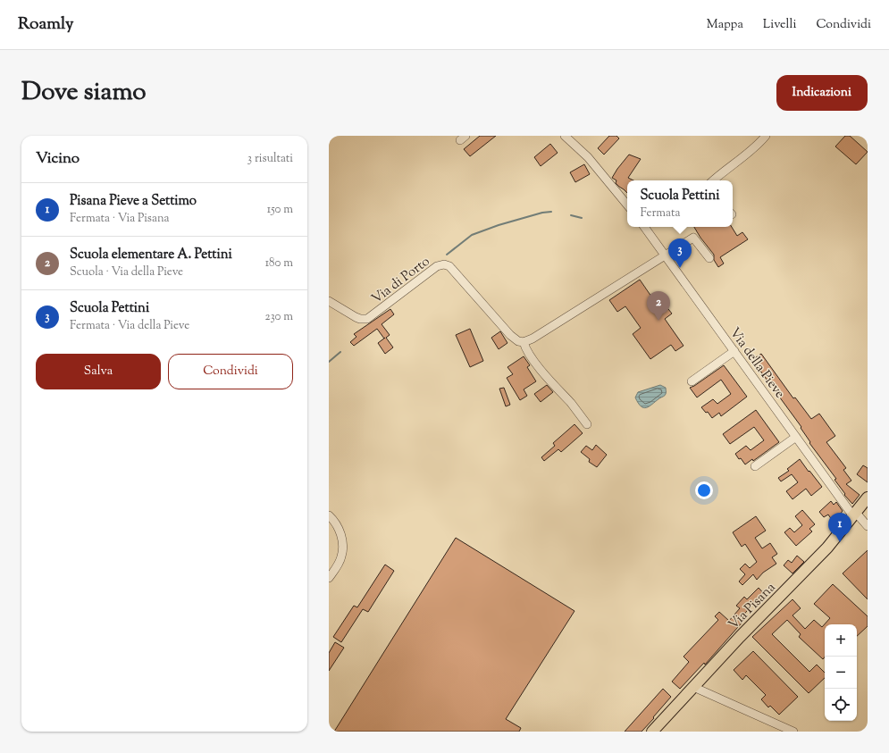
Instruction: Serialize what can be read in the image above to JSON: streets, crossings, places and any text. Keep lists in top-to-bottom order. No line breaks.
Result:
{"streets":{"main road":["Via Pisana"],"street":["Via di Porto","Via della Pieve"]},"crossings":[["Via della Pieve","Via Pisana"]],"page":{"header":"Roamly","nav":["Mappa","Livelli","Condividi"],"title":"Dove siamo","buttons":["Indicazioni",["Salva","Condividi"]],"heading":["Vicino","3 risultati"],"popup":["Scuola Pettini","Fermata"],"list":[{"mark":"1","name":"Pisana Pieve a Settimo","note":"Fermata · Via Pisana","value":"150 m"},{"mark":"2","name":"Scuola elementare A. Pettini","note":"Scuola · Via della Pieve","value":"180 m"},{"mark":"3","name":"Scuola Pettini","note":"Fermata · Via della Pieve","value":"230 m"}],"pins":["3","2","1"],"map_buttons":["+","−"]}}
